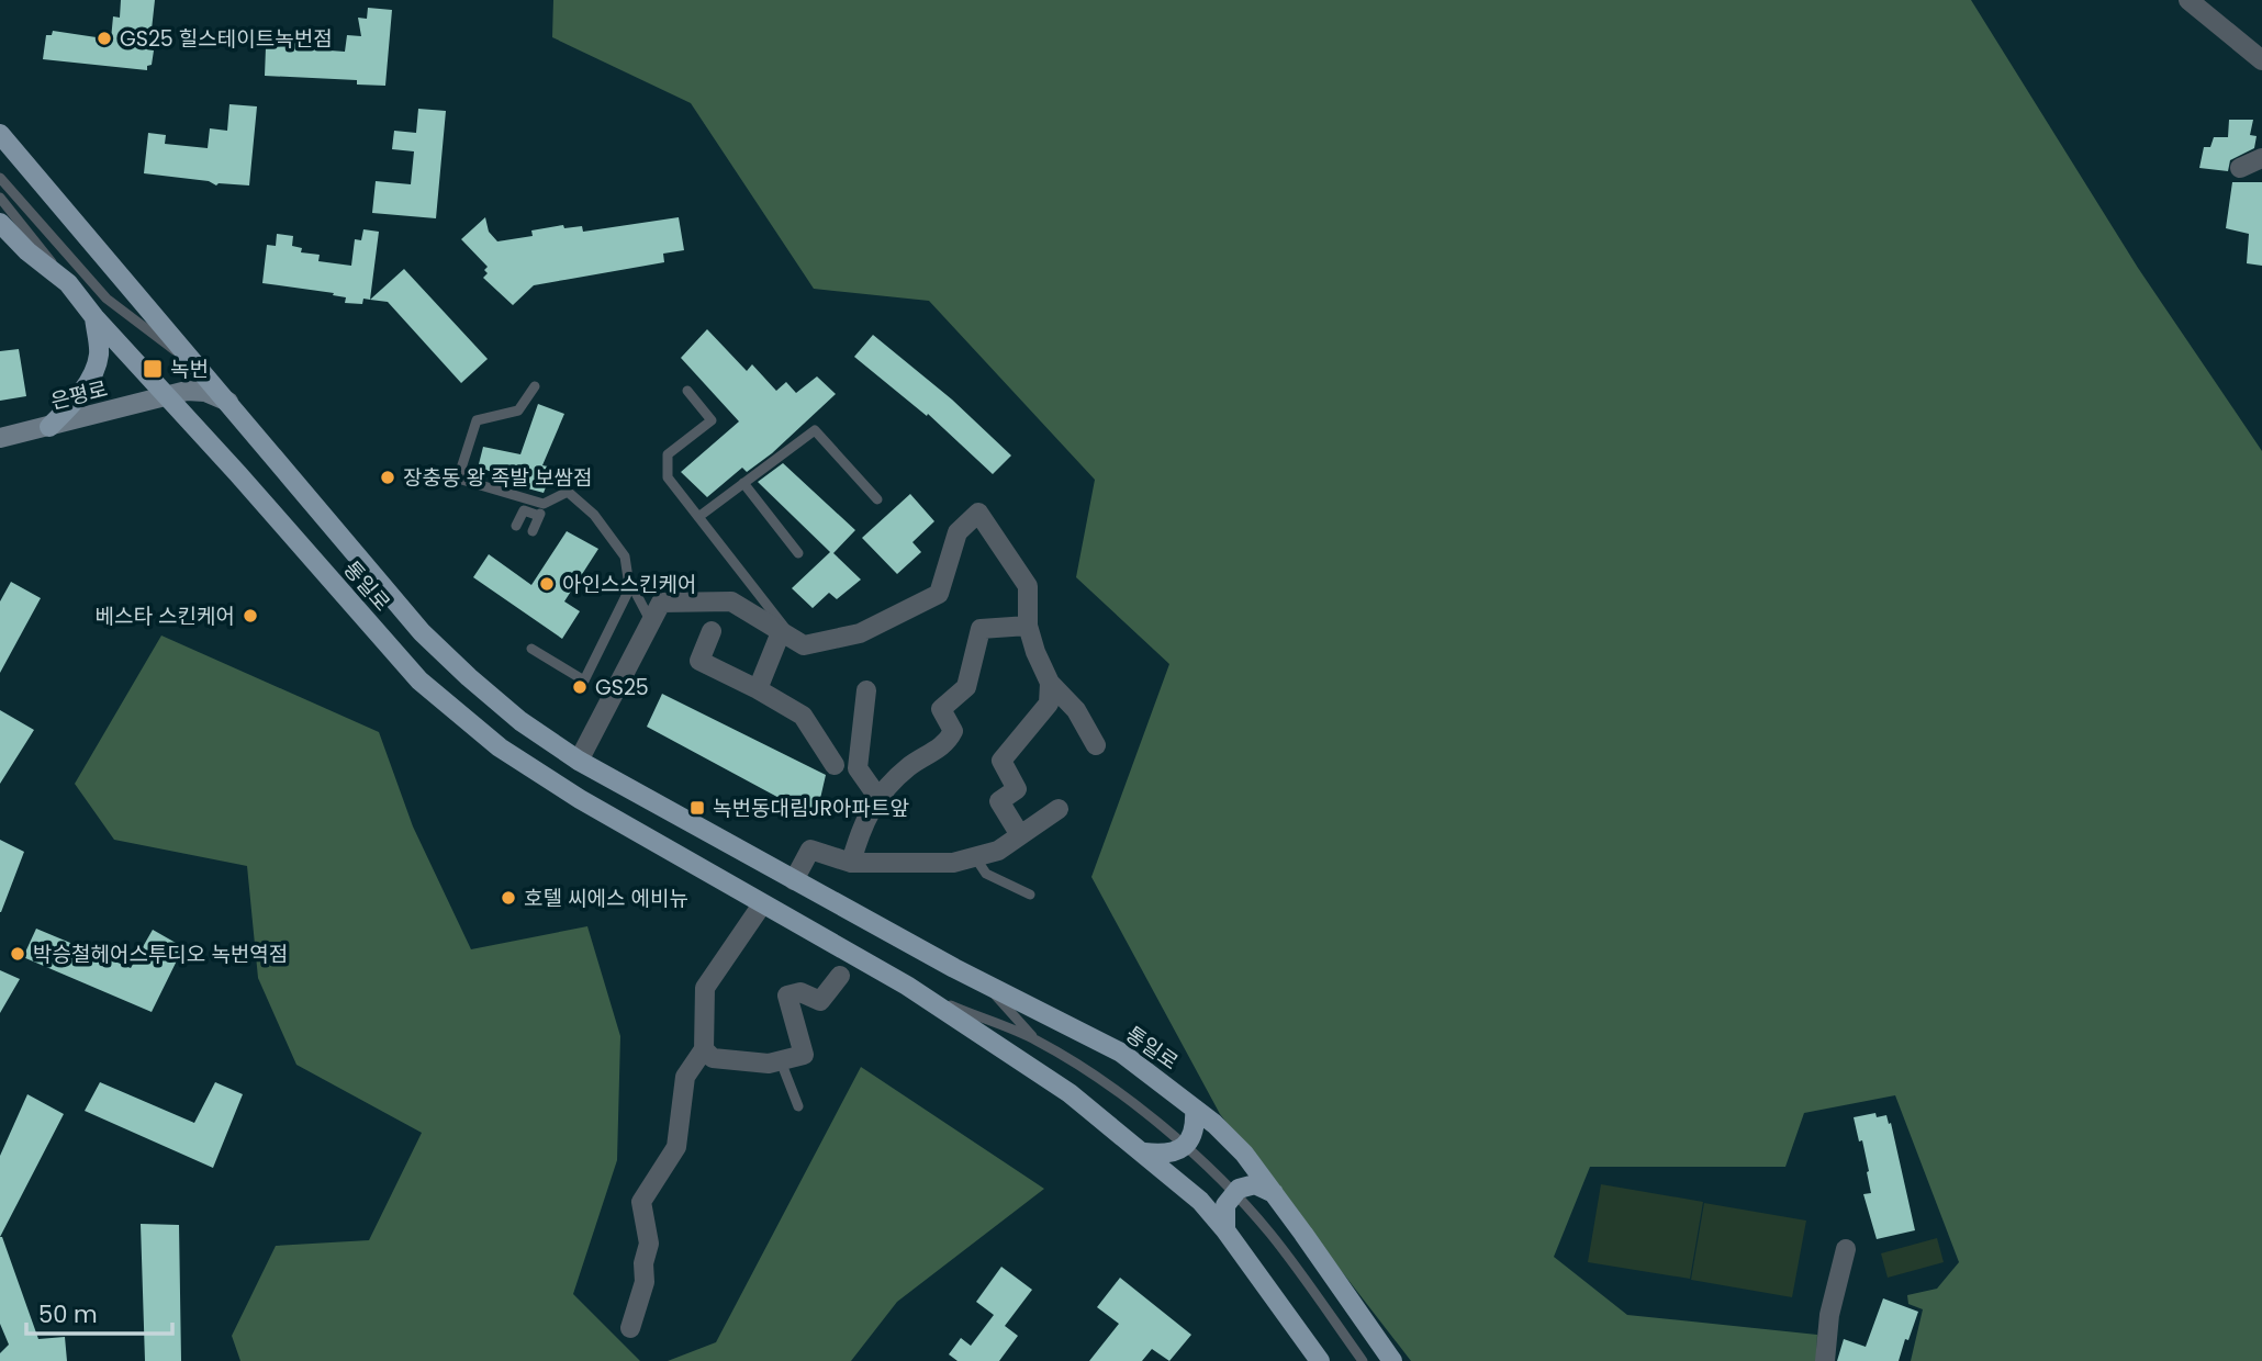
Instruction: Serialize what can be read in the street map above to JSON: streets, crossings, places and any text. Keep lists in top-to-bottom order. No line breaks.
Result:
{"streets":{"main road":["은평로","통일로"]},"crossings":[["은평로","통일로"]],"places":{"other":["GS25 힐스테이트녹번점","장충동 왕 족발 보쌈점","아인스스킨케어","베스타 스킨케어","GS25","호텔 씨에스 에비뉴","박승철헤어스투디오 녹번역점"],"transit":["녹번","녹번동대림JR아파트앞"]},"scale_bar":"50 m"}
